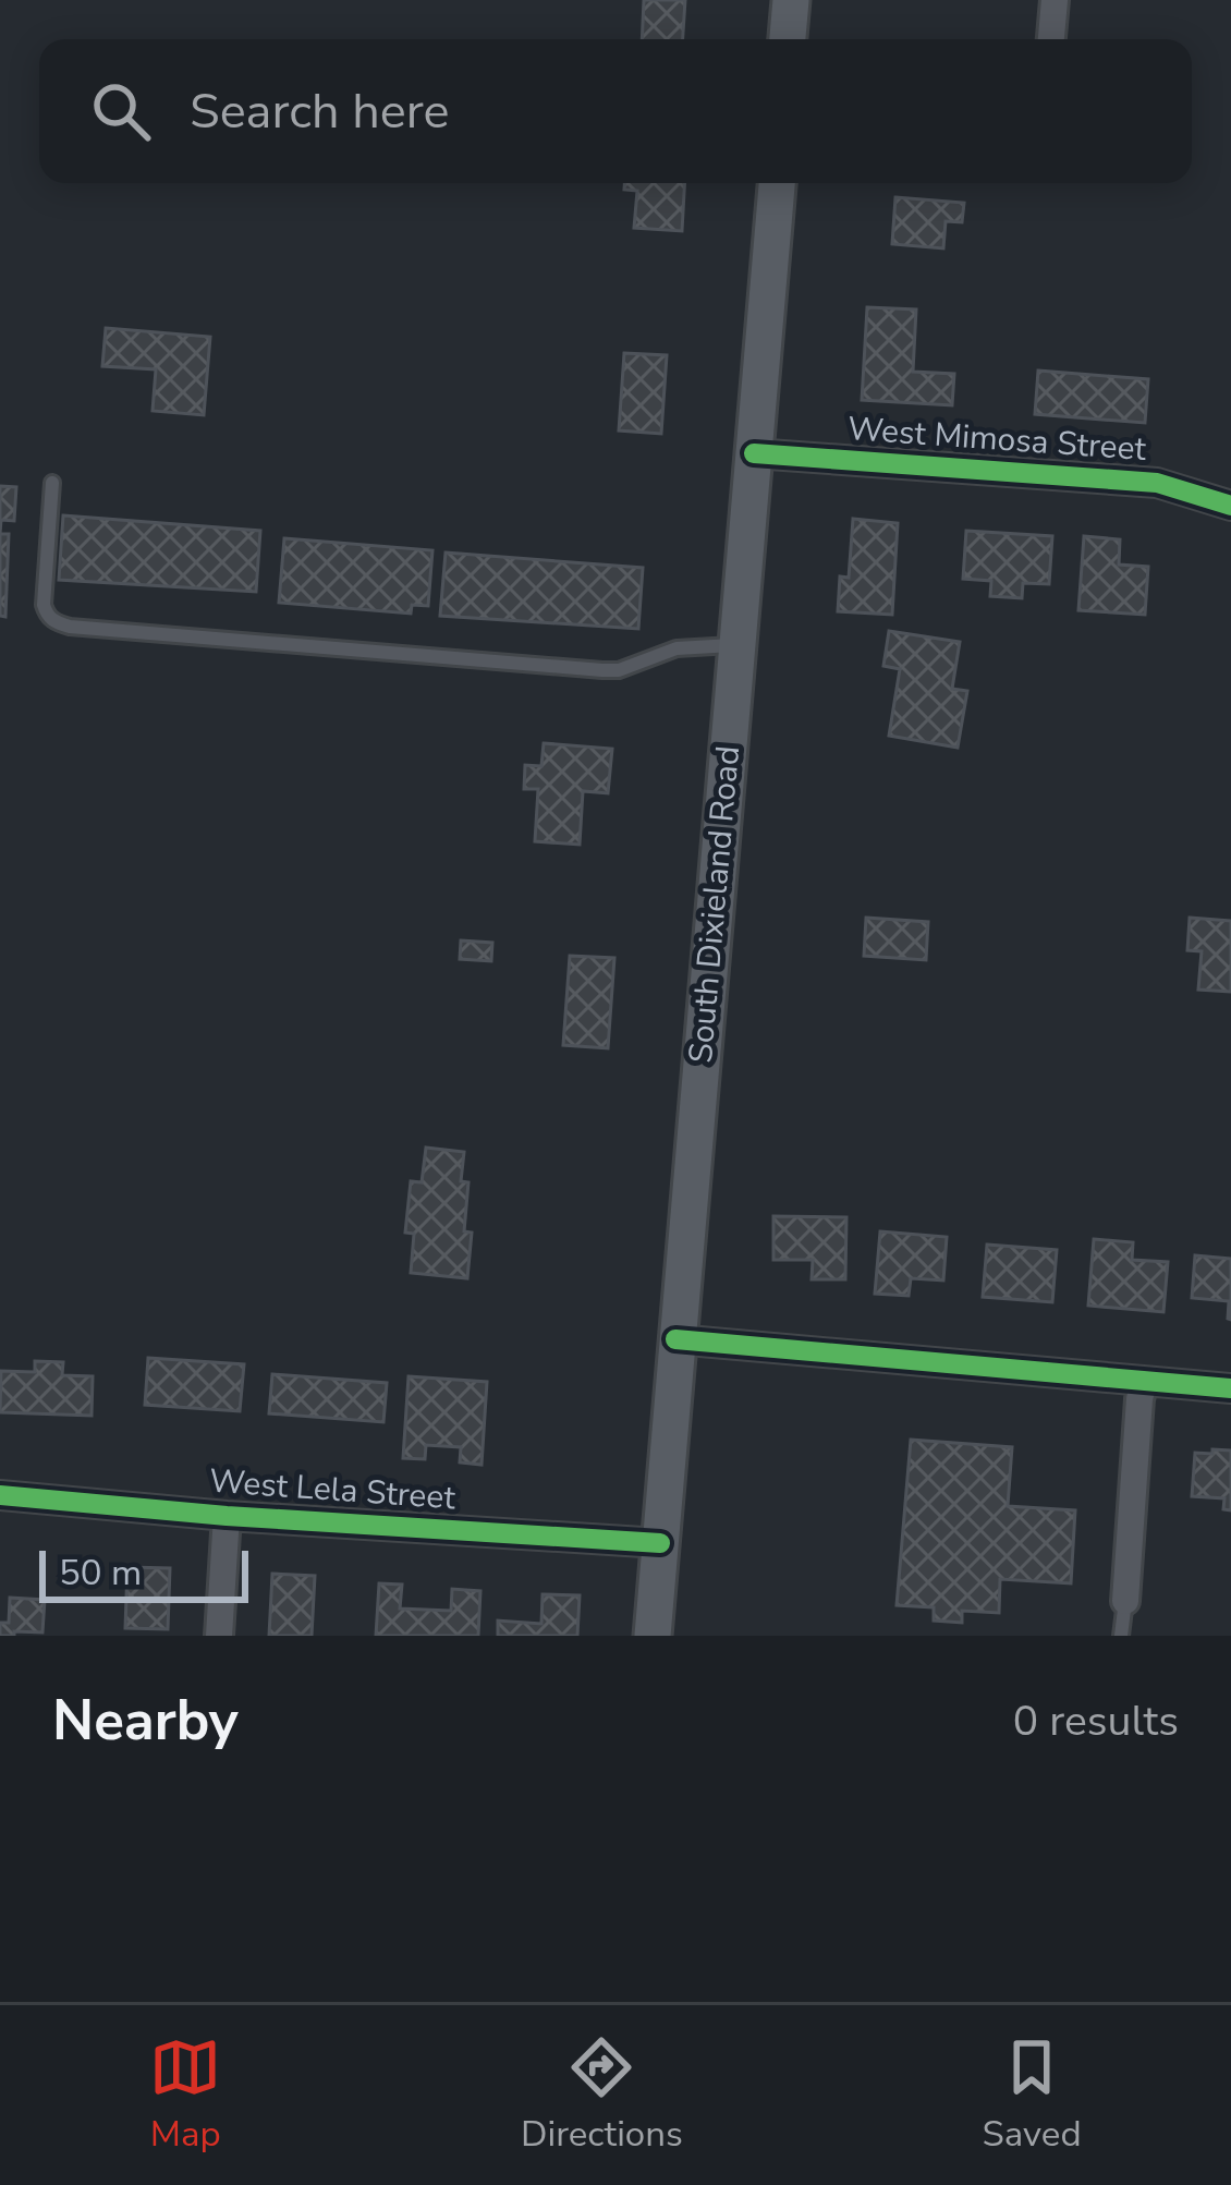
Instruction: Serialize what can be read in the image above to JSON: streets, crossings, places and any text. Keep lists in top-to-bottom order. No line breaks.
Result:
{"streets":{"main road":["South Dixieland Road"],"street":["West Mimosa Street","West Lela Street"]},"crossings":[["West Mimosa Street","South Dixieland Road"],["South Dixieland Road","West Lela Street"]],"scale_bar":"50 m","page":{"search":"Search here","scale":"50 m","heading":["Nearby","0 results"],"nav":["Map","Directions","Saved"]}}
